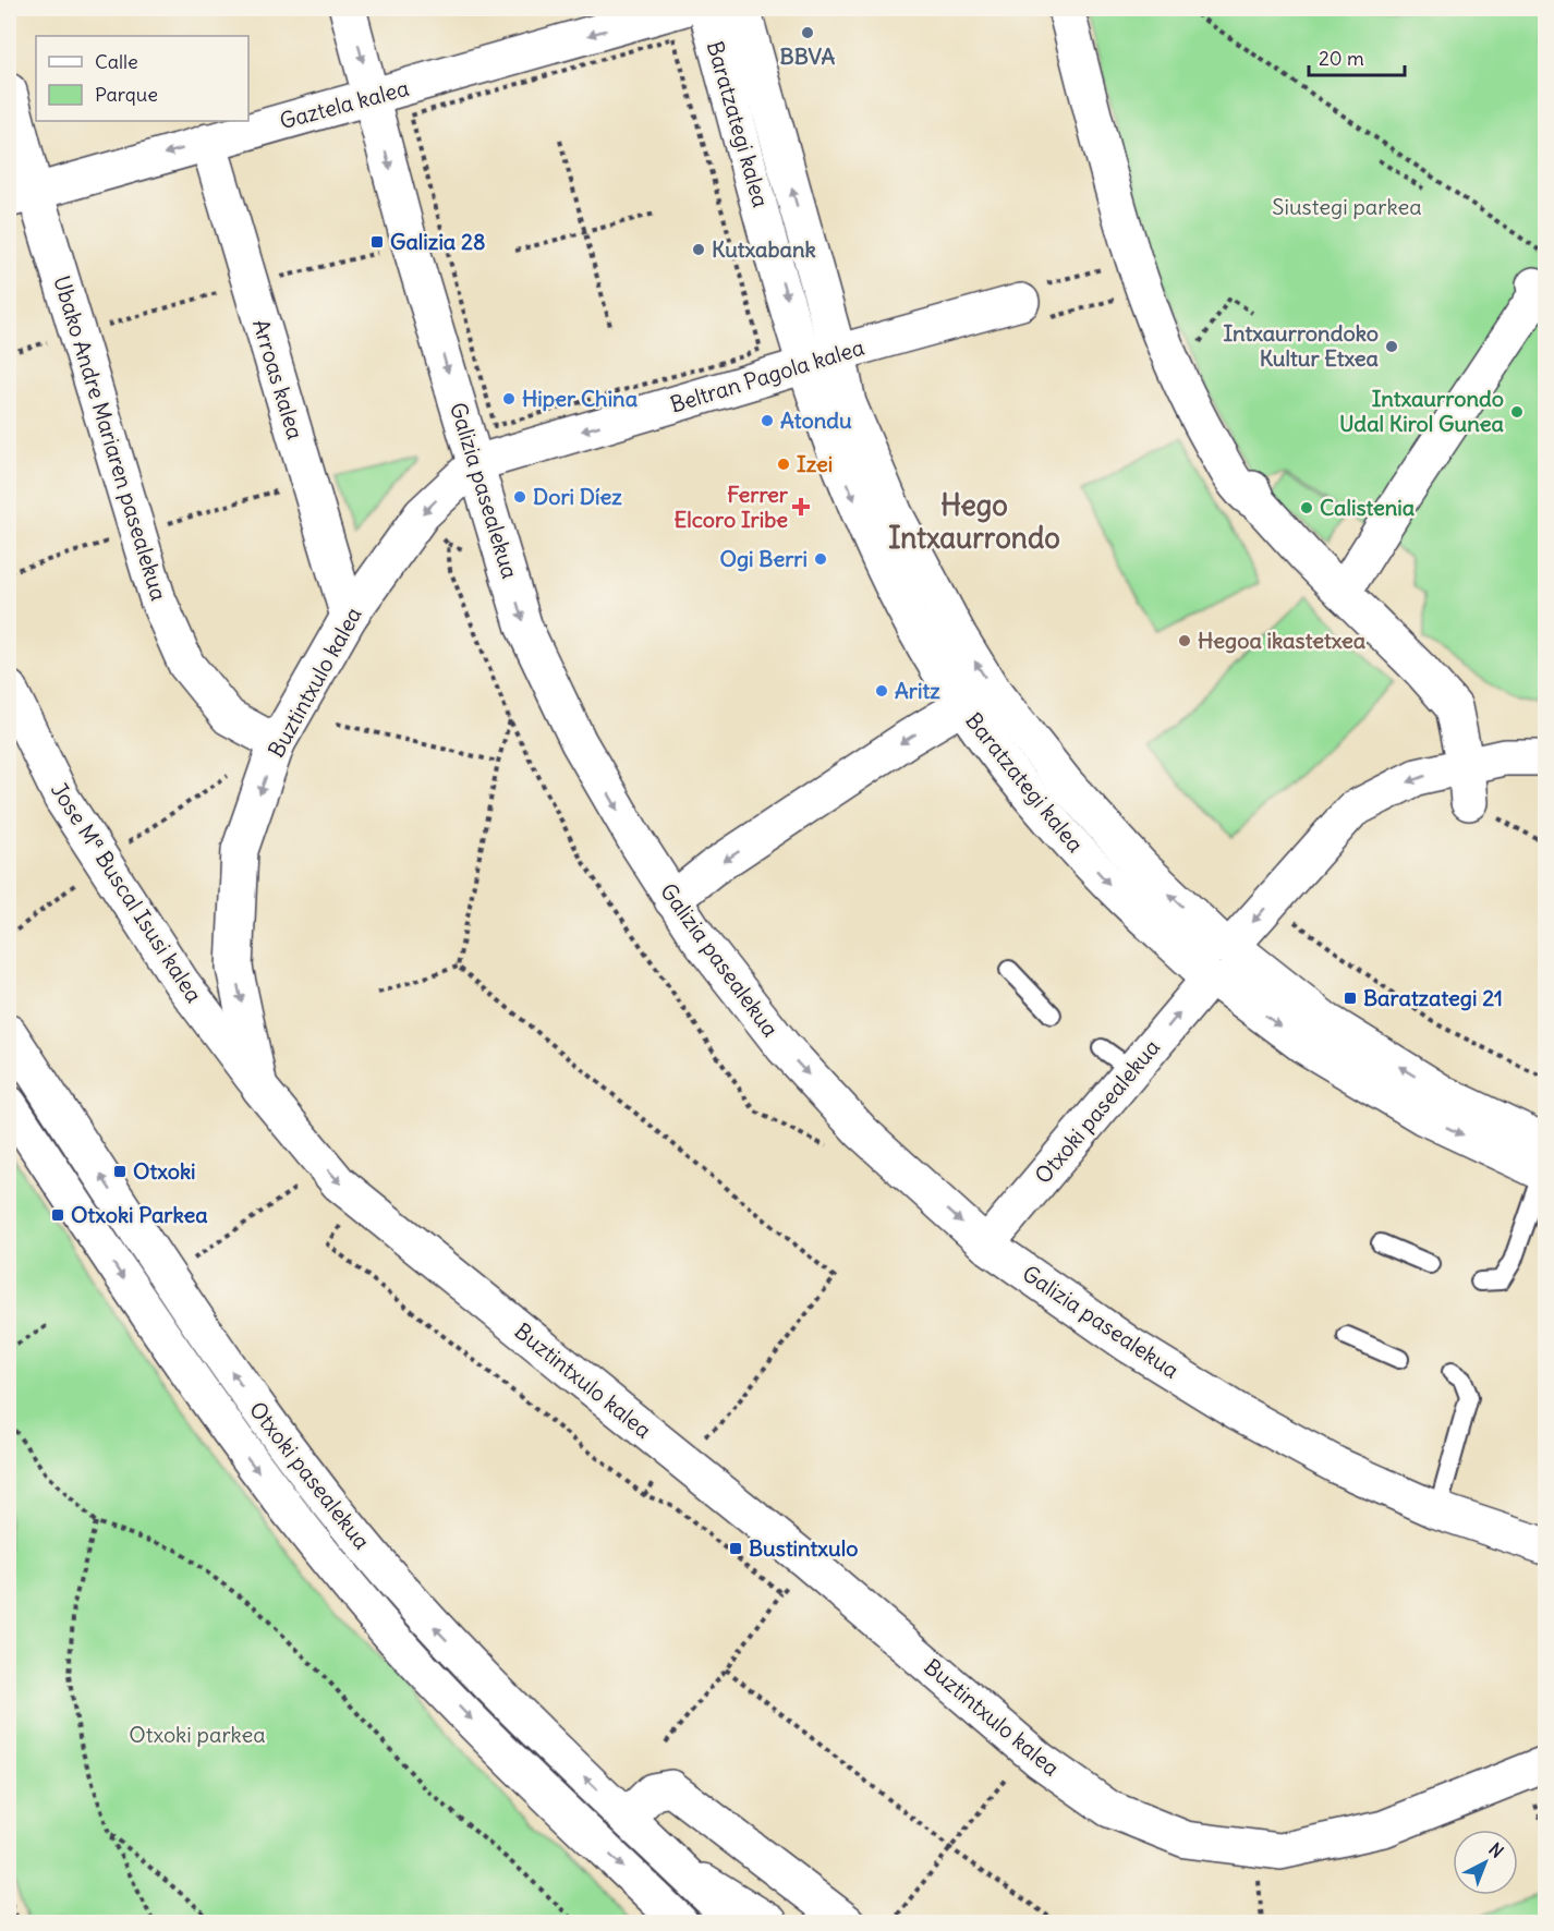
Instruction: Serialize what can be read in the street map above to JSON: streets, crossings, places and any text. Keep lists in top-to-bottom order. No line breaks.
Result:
{"streets":{"street":["Gaztela kalea","Baratzategi kalea","Beltran Pagola kalea","Arroas kalea","Ubako Andre Mariaren pasealekua","Galizia pasealekua","Buztintxulo kalea","Jose Mª Buscal Isusi kalea","Otxoki pasealekua"]},"crossings":[["Gaztela kalea","Arroas kalea"],["Gaztela kalea","Ubako Andre Mariaren pasealekua"],["Gaztela kalea","Galizia pasealekua"],["Baratzategi kalea","Beltran Pagola kalea"],["Baratzategi kalea","Otxoki pasealekua"],["Beltran Pagola kalea","Galizia pasealekua"],["Beltran Pagola kalea","Buztintxulo kalea"],["Arroas kalea","Buztintxulo kalea"],["Ubako Andre Mariaren pasealekua","Buztintxulo kalea"],["Galizia pasealekua","Buztintxulo kalea"],["Galizia pasealekua","Otxoki pasealekua"],["Buztintxulo kalea","Jose Mª Buscal Isusi kalea"]],"one_way":["Gaztela kalea","Beltran Pagola kalea","Galizia pasealekua","Buztintxulo kalea"],"districts":["Hego Intxaurrondo"],"parks":["Siustegi parkea","Otxoki parkea"],"places":{"other":["BBVA","Kutxabank","Intxaurrondoko Kultur Etxea","Hiper China","Intxaurrondo Udal Kirol Gunea","Atondu","Izei","Dori Díez","Calistenia","Ogi Berri","Hegoa ikastetxea","Aritz"],"transit":["Galizia 28","Baratzategi 21","Otxoki","Otxoki Parkea","Bustintxulo"],"health":["Ferrer Elcoro Iribe"]},"legend":["Calle","Parque"],"scale_bar":"20 m","north":"top right"}
